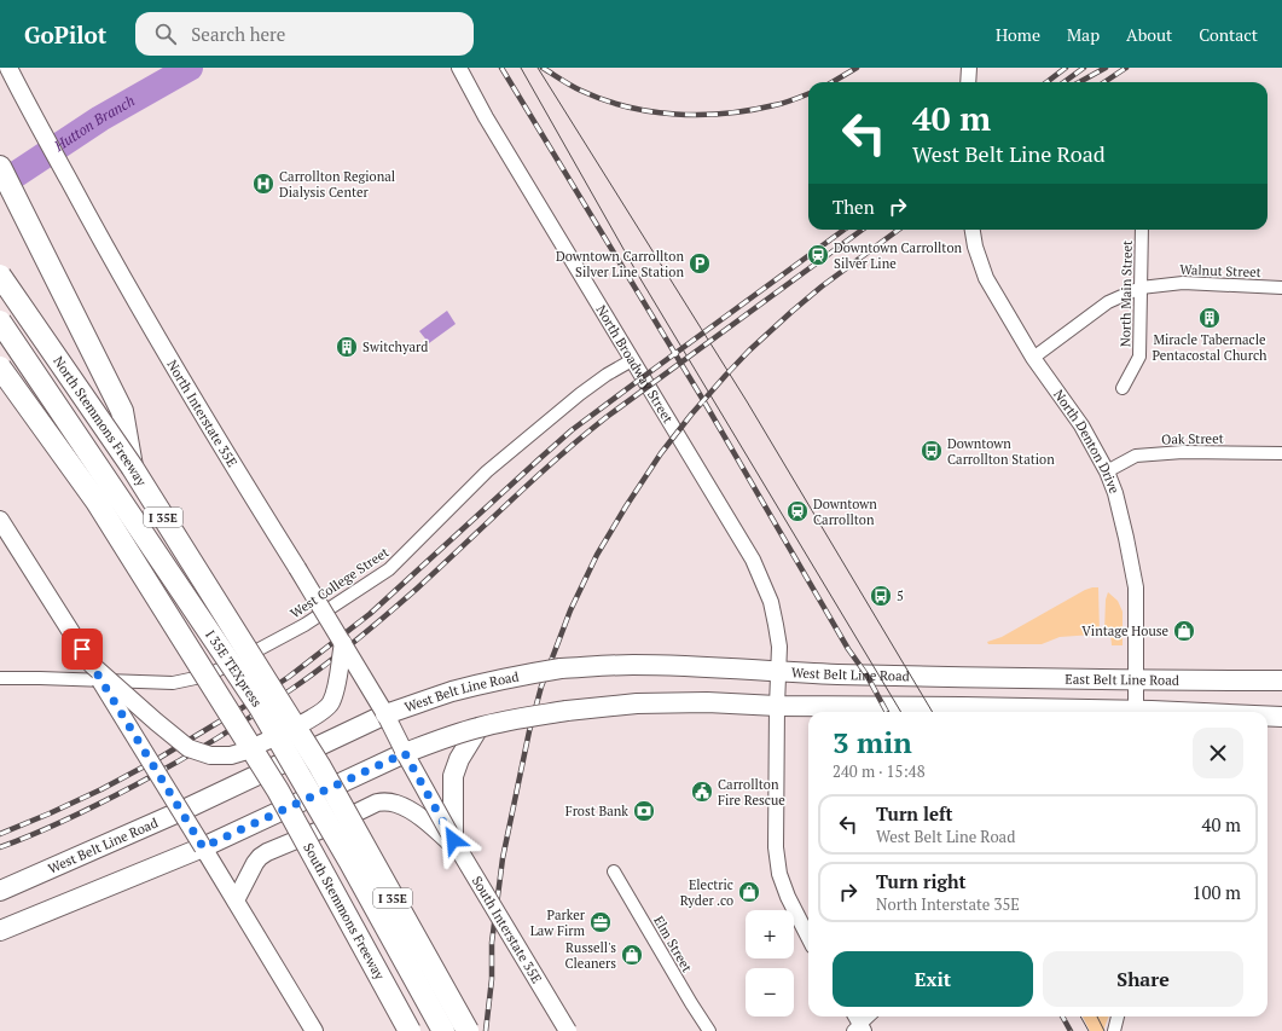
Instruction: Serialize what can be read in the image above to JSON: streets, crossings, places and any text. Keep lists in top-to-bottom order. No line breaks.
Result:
{"streets":{"highway":["North Stemmons Freeway","I 35E","I 35E TEXpress","South Stemmons Freeway"],"main road":["North Interstate 35E","West Belt Line Road","East Belt Line Road","South Interstate 35E"],"street":["Walnut Street","North Main Street","North Broadway Street","Oak Street","North Denton Drive","West College Street","Elm Street"]},"crossings":[["Walnut Street","North Main Street"],["Walnut Street","North Denton Drive"],["North Broadway Street","West College Street"],["North Broadway Street","West Belt Line Road"],["North Interstate 35E","West Belt Line Road"],["North Interstate 35E","South Interstate 35E"],["Oak Street","North Denton Drive"],["North Denton Drive","East Belt Line Road"],["West Belt Line Road","East Belt Line Road"]],"water":["Hutton Branch"],"places":{"hospital":["Carrollton Regional Dialysis Center"],"station":["Downtown Carrollton Silver Line","Downtown Carrollton"],"parking":["Downtown Carrollton Silver Line Station"],"building":["Miracle Tabernacle Pentacostal Church","Switchyard"],"bus stop":["Downtown Carrollton Station","5"],"shop":["Vintage House","Electric Ryder .co","Russell's Cleaners"],"public building":["Carrollton Fire Rescue"],"bank":["Frost Bank"],"office":["Parker Law Firm"]},"page":{"header":"GoPilot","search":"Search here","nav":["Home","Map","About","Contact"],"turn":["40 m","West Belt Line Road"],"then":"Then","heading":["3 min","240 m · 15:48"],"list":[{"name":"Turn left","note":"West Belt Line Road","value":"40 m"},{"name":"Turn right","note":"North Interstate 35E","value":"100 m"}],"map_buttons":["+","−"],"buttons":["Exit","Share"]}}
